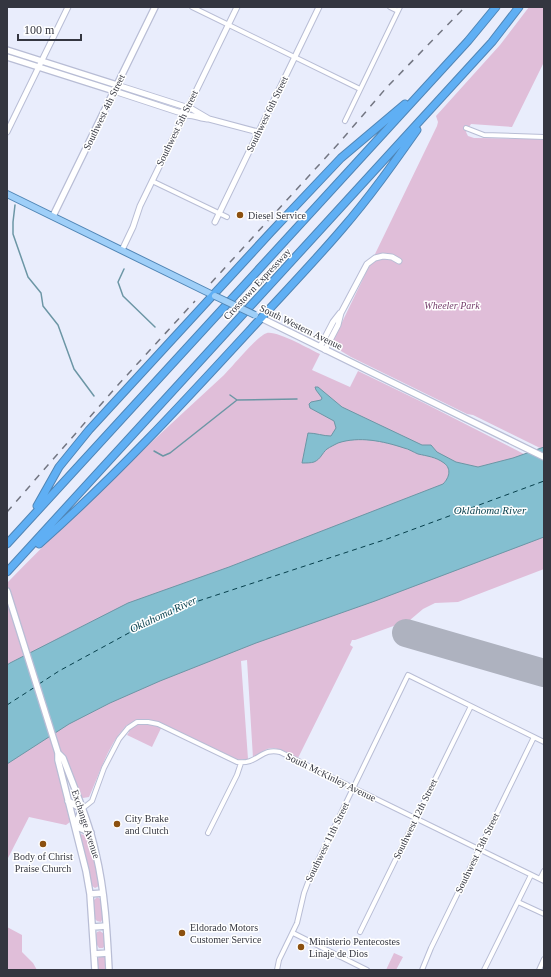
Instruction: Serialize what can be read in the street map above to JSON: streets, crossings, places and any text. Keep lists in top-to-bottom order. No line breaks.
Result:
{"streets":{"highway":["Crosstown Expressway"],"main road":["Southwest 4th Street","South Western Avenue","Exchange Avenue"],"street":["Southwest 6th Street","Southwest 5th Street","South McKinley Avenue","Southwest 12th Street","Southwest 11th Street","Southwest 13th Street"]},"crossings":[["Southwest 4th Street","South Western Avenue"],["Southwest 5th Street","South Western Avenue"],["South McKinley Avenue","Southwest 12th Street"],["South McKinley Avenue","Southwest 11th Street"],["South McKinley Avenue","Southwest 13th Street"],["Southwest 12th Street","Southwest 11th Street"]],"water":["Oklahoma River"],"parks":["Wheeler Park"],"places":["Diesel Service","City Brake and Clutch","Body of Christ Praise Church","Eldorado Motors Customer Service","Ministerio Pentecostes Linaje de Dios"],"scale_bar":"100 m"}
